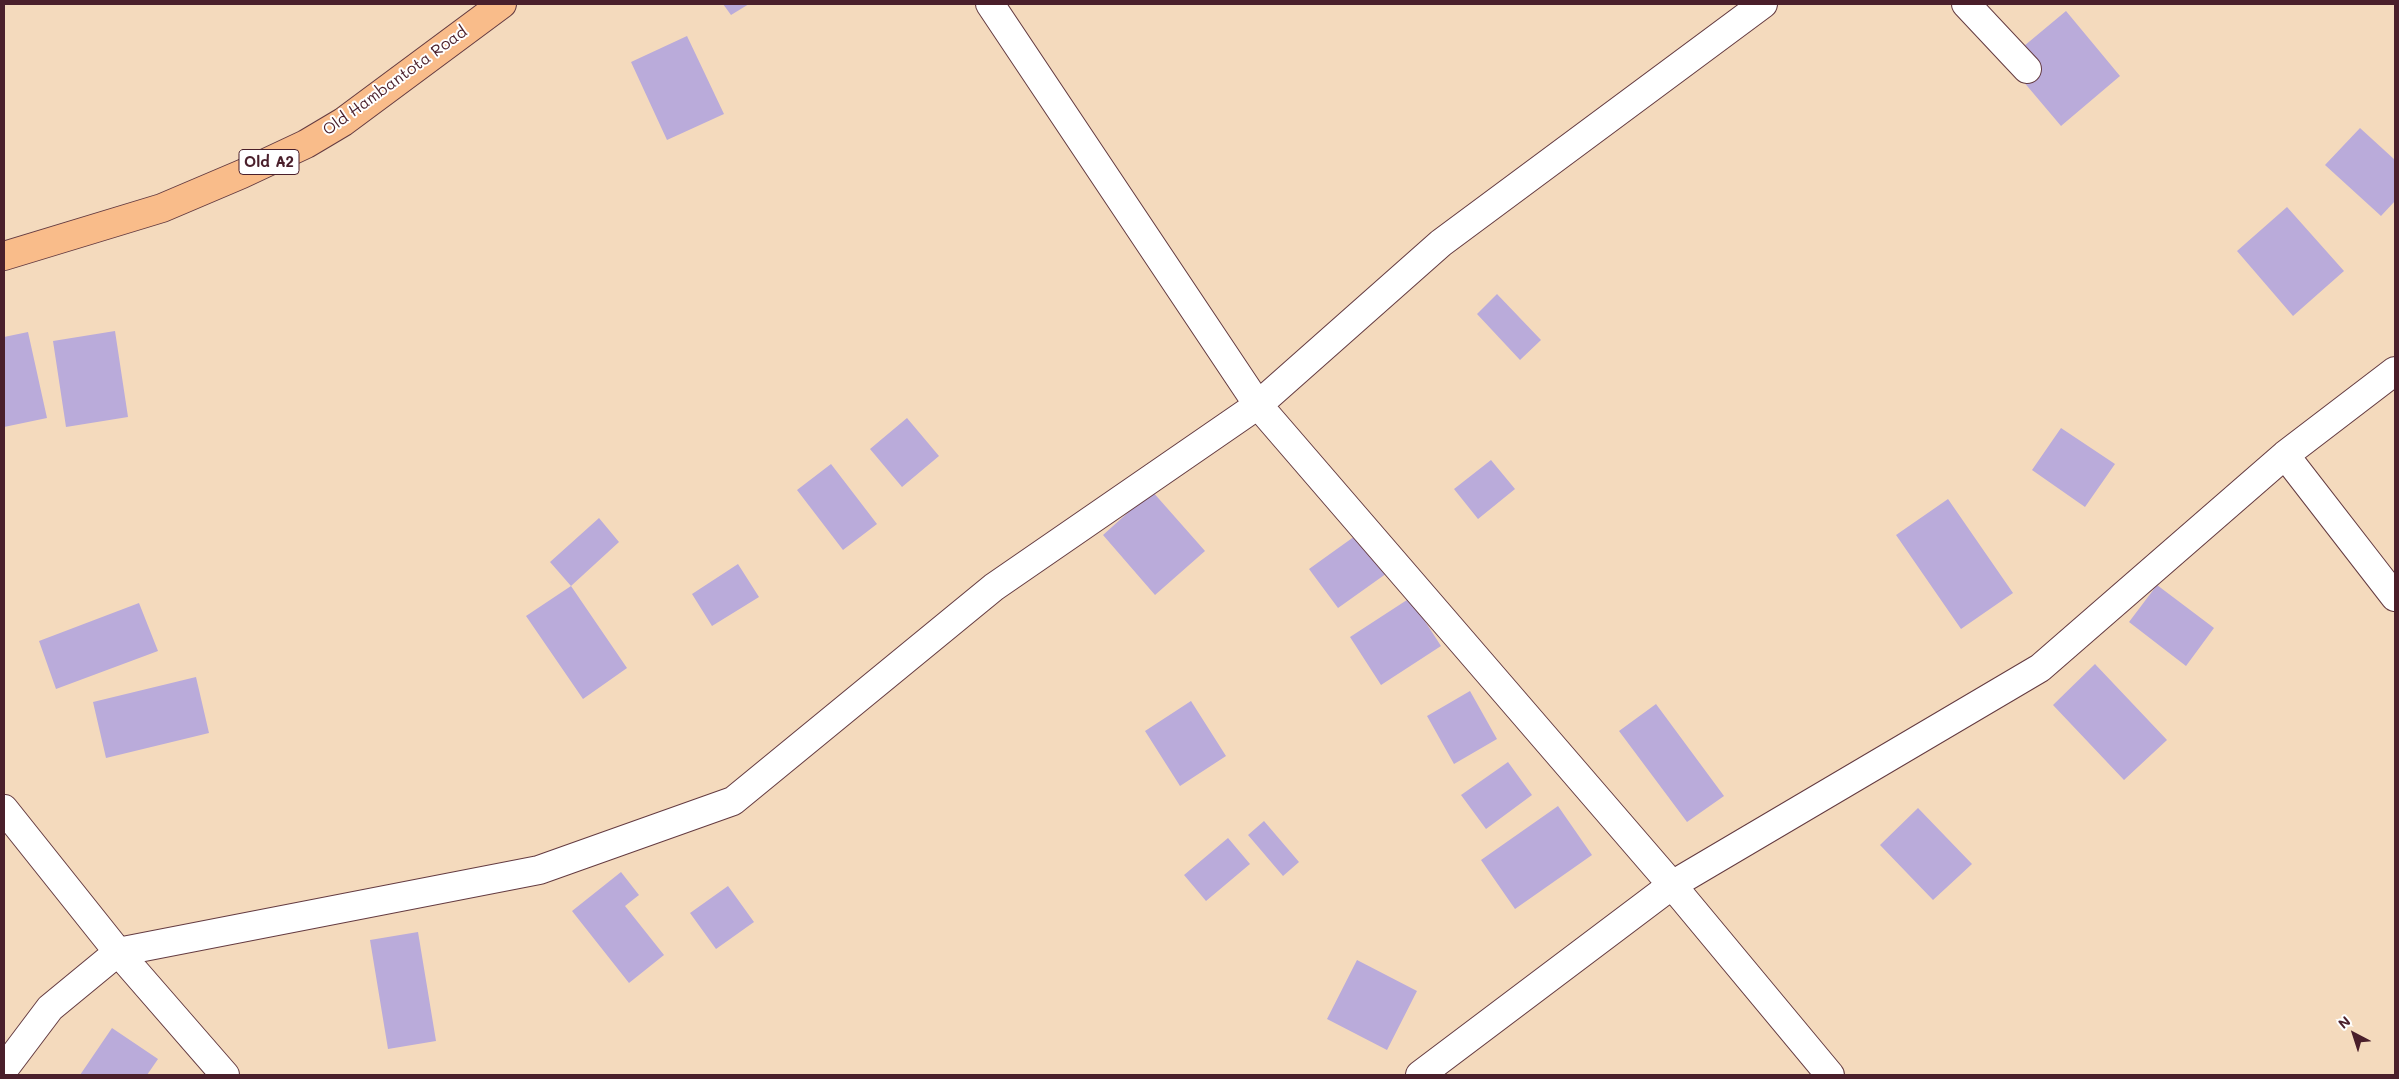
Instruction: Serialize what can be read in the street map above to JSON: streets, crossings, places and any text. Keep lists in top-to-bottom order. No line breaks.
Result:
{"streets":{"highway":["Old Hambantota Road","Old A2"]},"north":"top left"}
